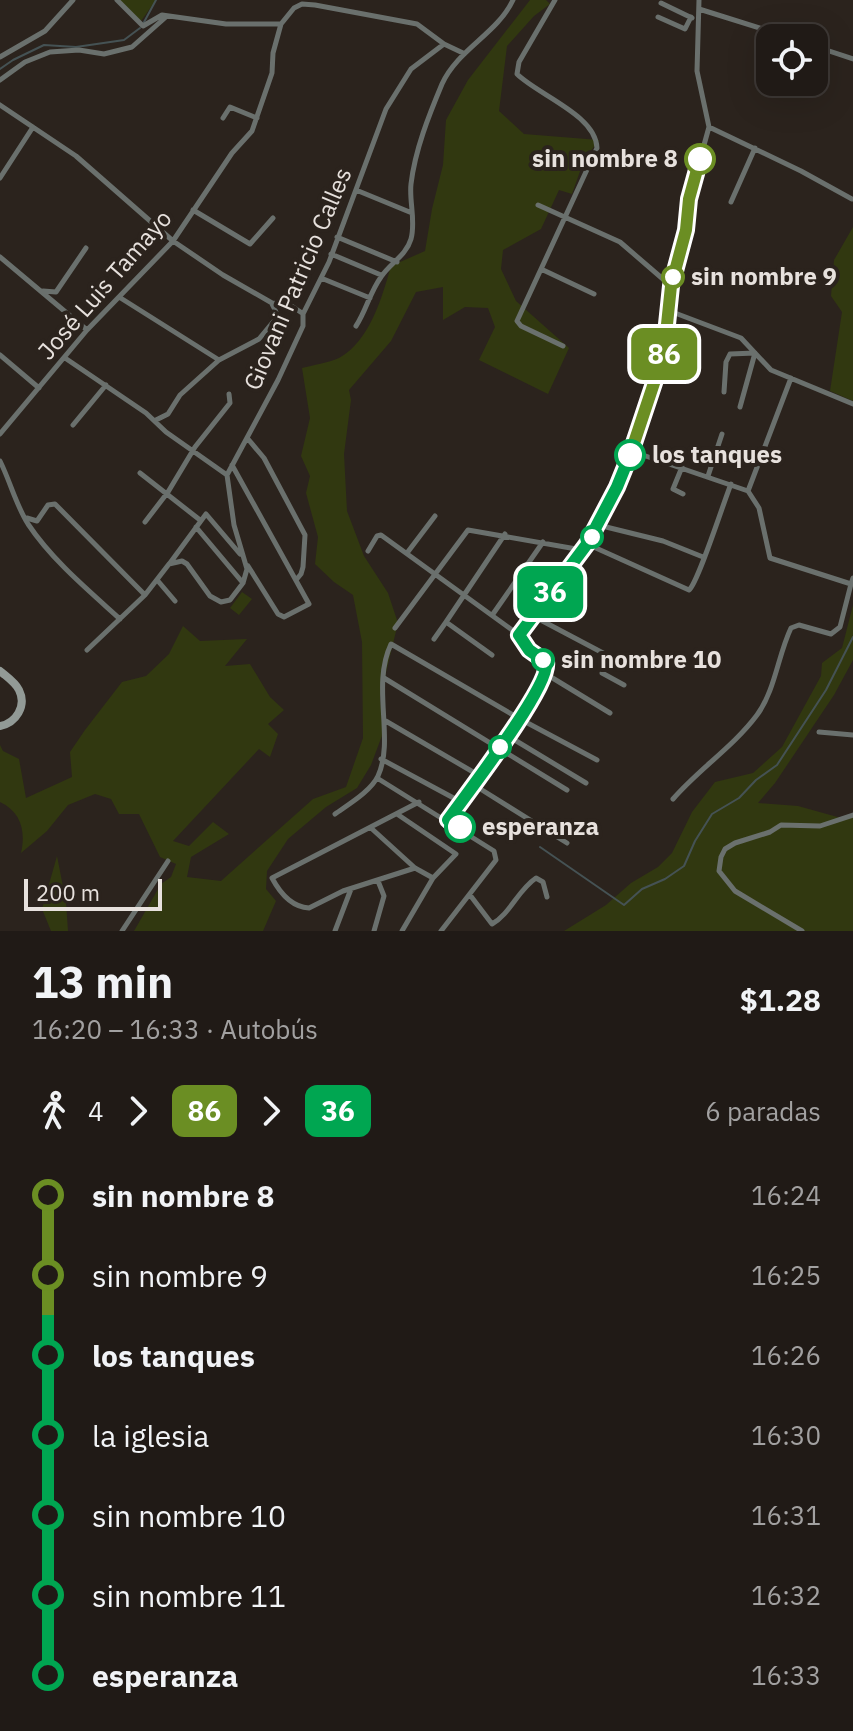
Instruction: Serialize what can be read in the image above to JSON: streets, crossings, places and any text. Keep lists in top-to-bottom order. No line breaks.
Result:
{"streets":{"street":["Giovani Patricio Calles","José Luis Tamayo"]},"places":["sin nombre 8","sin nombre 9","los tanques","sin nombre 10","esperanza"],"lines":["bus line 86","bus line 36"],"scale_bar":"200 m","page":{"on_map":["86","36"],"scale":"200 m","heading":["13 min","16:20 – 16:33 · Autobús","$1.28"],"legs":["4","86","36","6 paradas"],"list":[{"name":"sin nombre 8","value":"16:24"},{"name":"sin nombre 9","value":"16:25"},{"name":"los tanques","value":"16:26"},{"name":"la iglesia","value":"16:30"},{"name":"sin nombre 10","value":"16:31"},{"name":"sin nombre 11","value":"16:32"},{"name":"esperanza","value":"16:33"}]}}
